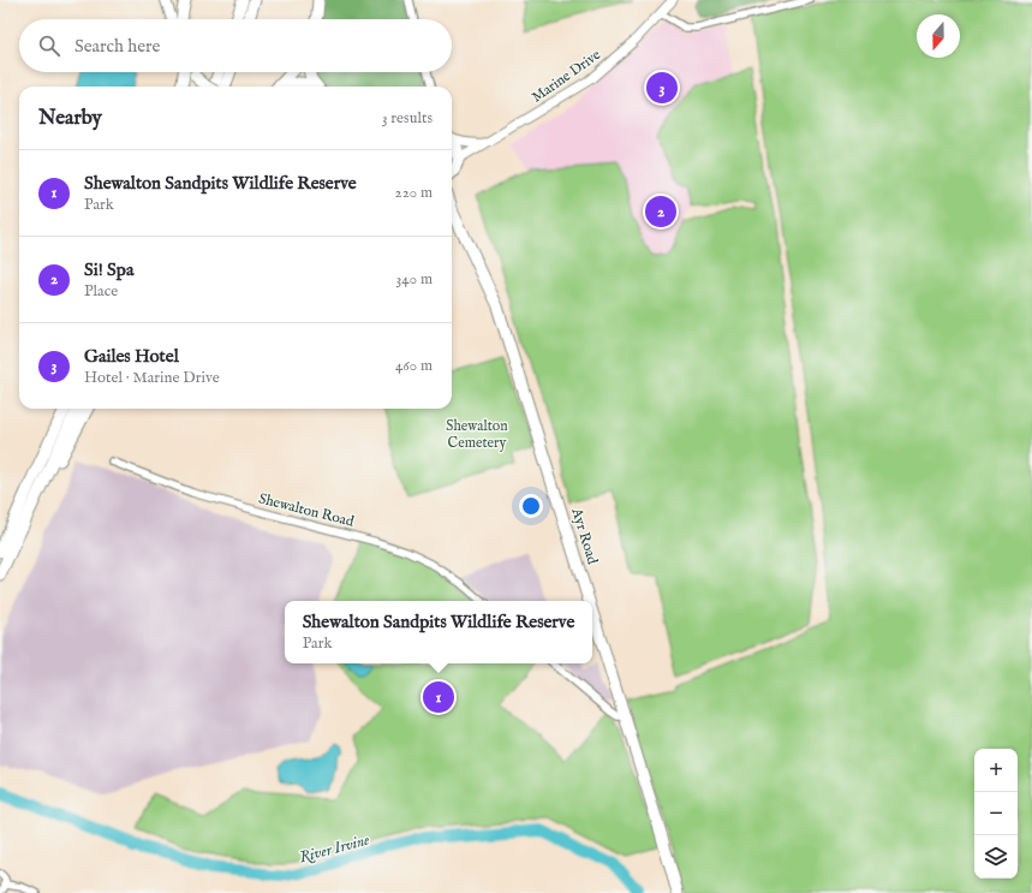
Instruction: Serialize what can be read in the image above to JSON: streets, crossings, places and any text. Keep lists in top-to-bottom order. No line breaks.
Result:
{"streets":{"main road":["Ayr Road"],"street":["Marine Drive","Shewalton Road"]},"crossings":[["Marine Drive","Ayr Road"]],"water":["River Irvine"],"parks":["Shewalton Cemetery"],"north":"bottom","page":{"search":"Search here","pins":["3","2","1"],"heading":["Nearby","3 results"],"list":[{"mark":"1","name":"Shewalton Sandpits Wildlife Reserve","note":"Park","value":"220 m"},{"mark":"2","name":"Si! Spa","note":"Place","value":"340 m"},{"mark":"3","name":"Gailes Hotel","note":"Hotel · Marine Drive","value":"460 m"}],"popup":["Shewalton Sandpits Wildlife Reserve","Park"],"map_buttons":["+","−"]}}
